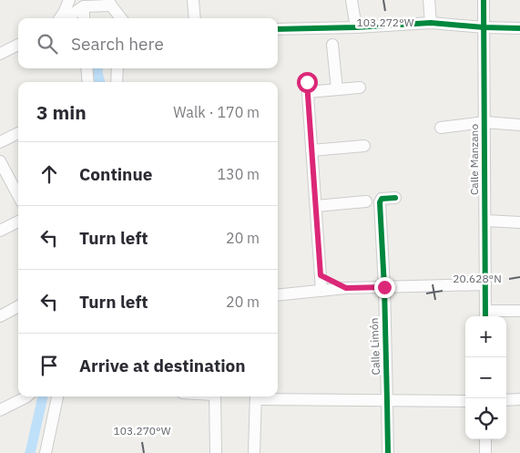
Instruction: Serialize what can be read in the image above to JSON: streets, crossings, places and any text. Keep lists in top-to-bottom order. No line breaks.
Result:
{"streets":{"street":["Calle Manzano","Calle Limón"]},"page":{"search":"Search here","heading":["3 min","Walk · 170 m"],"list":[["Continue","130 m"],["Turn left","20 m"],["Turn left","20 m"],"Arrive at destination"],"map_buttons":["+","−"]},"coordinates":["103.272°W","20.628°N","103.270°W"]}
